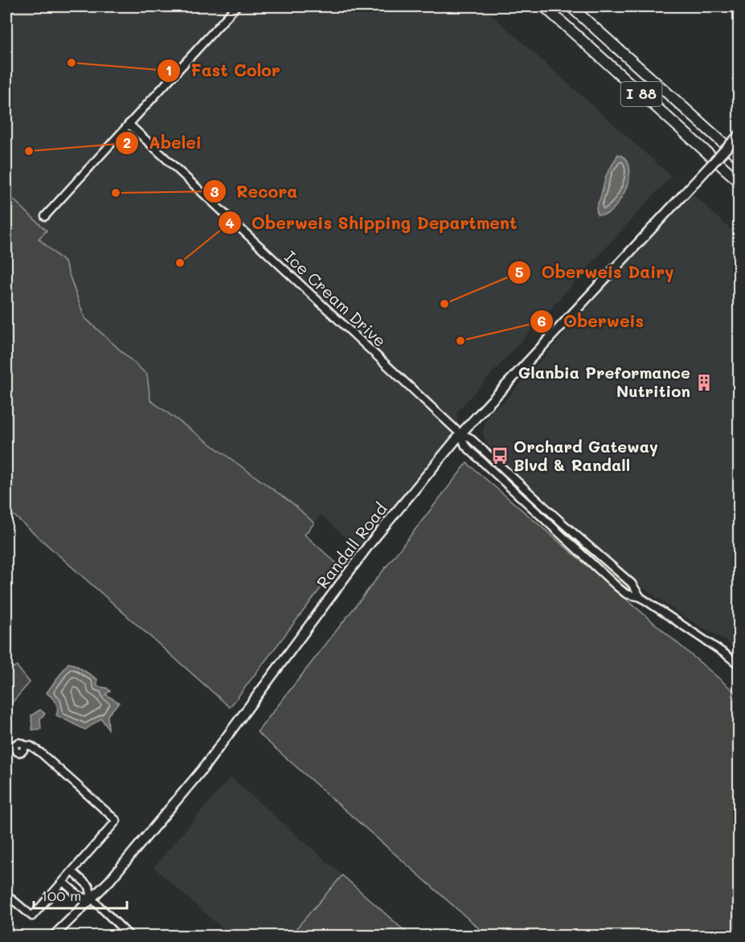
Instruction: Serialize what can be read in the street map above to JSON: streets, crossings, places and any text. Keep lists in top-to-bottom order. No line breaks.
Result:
{"streets":{"highway":["I 88"],"main road":["Randall Road"],"street":["Ice Cream Drive"]},"crossings":[["Ice Cream Drive","Randall Road"]],"places":{"other":["Fast Color","Abelei","Recora","Oberweis Shipping Department","Oberweis Dairy","Oberweis"],"building":["Glanbia Preformance Nutrition"],"bus stop":["Orchard Gateway Blvd & Randall"]},"scale_bar":"100 m"}
